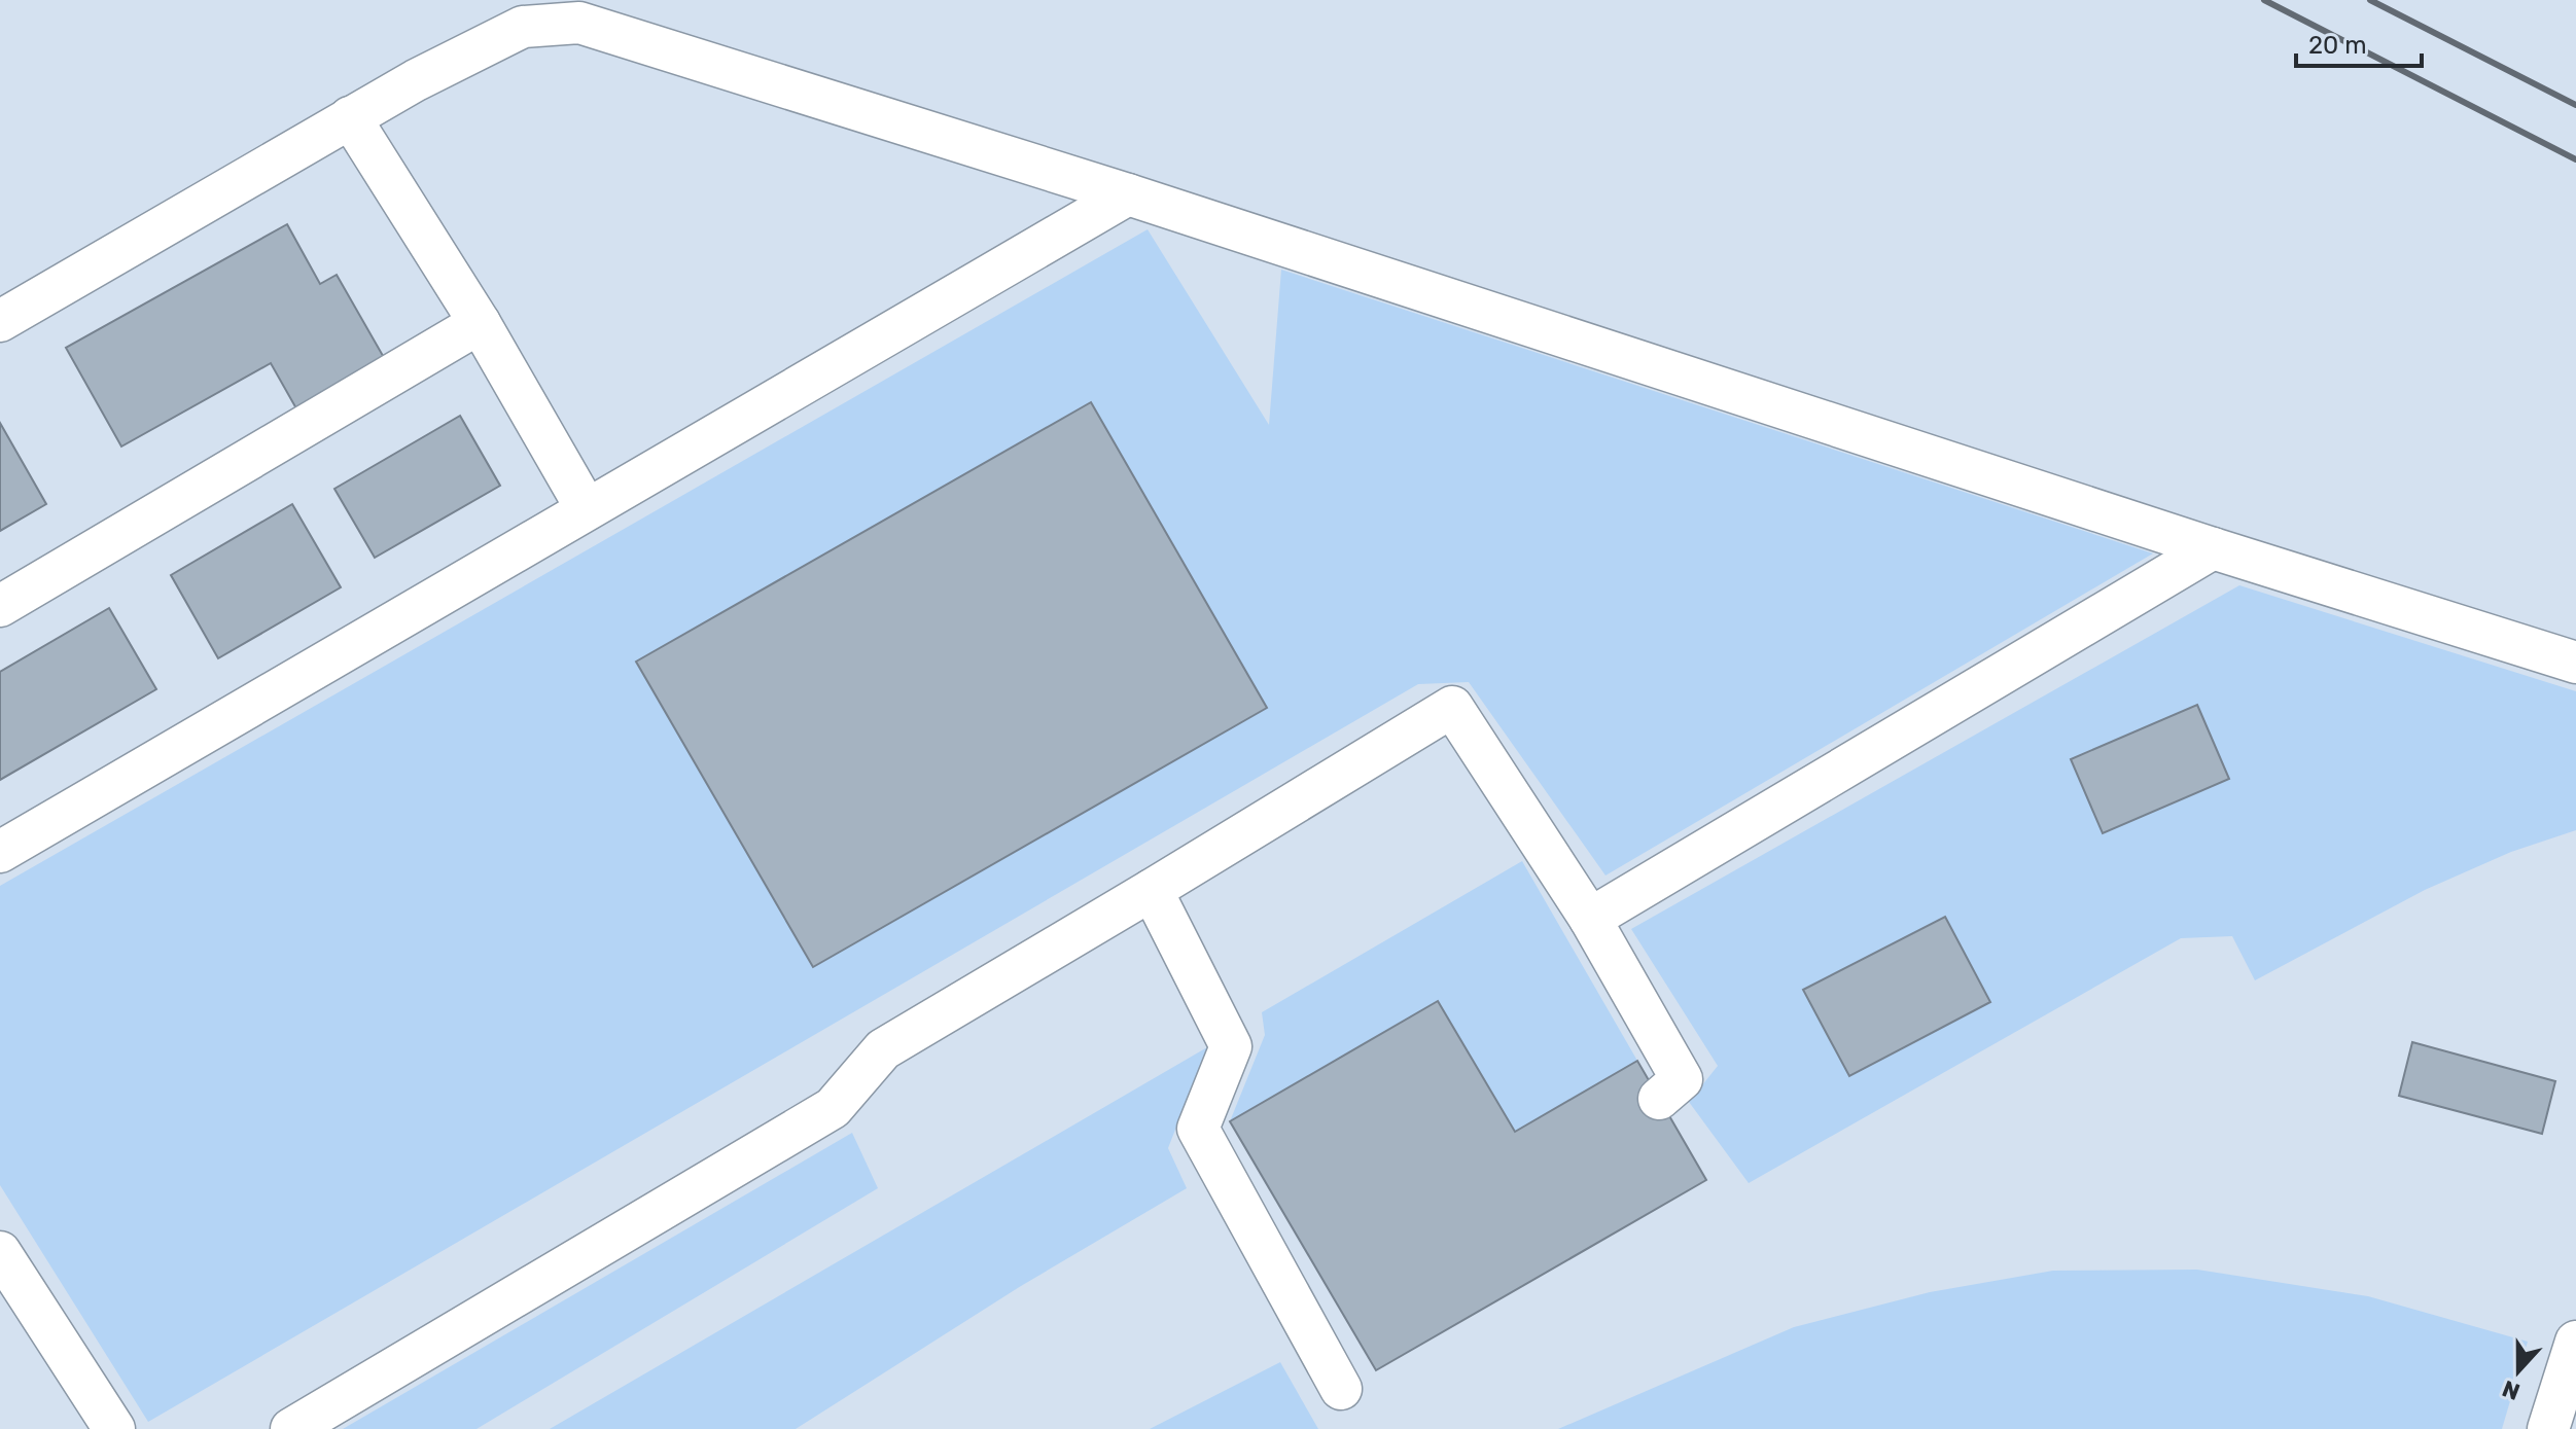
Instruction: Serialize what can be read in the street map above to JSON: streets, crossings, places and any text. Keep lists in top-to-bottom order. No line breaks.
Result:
{"scale_bar":"20 m","north":"bottom"}
